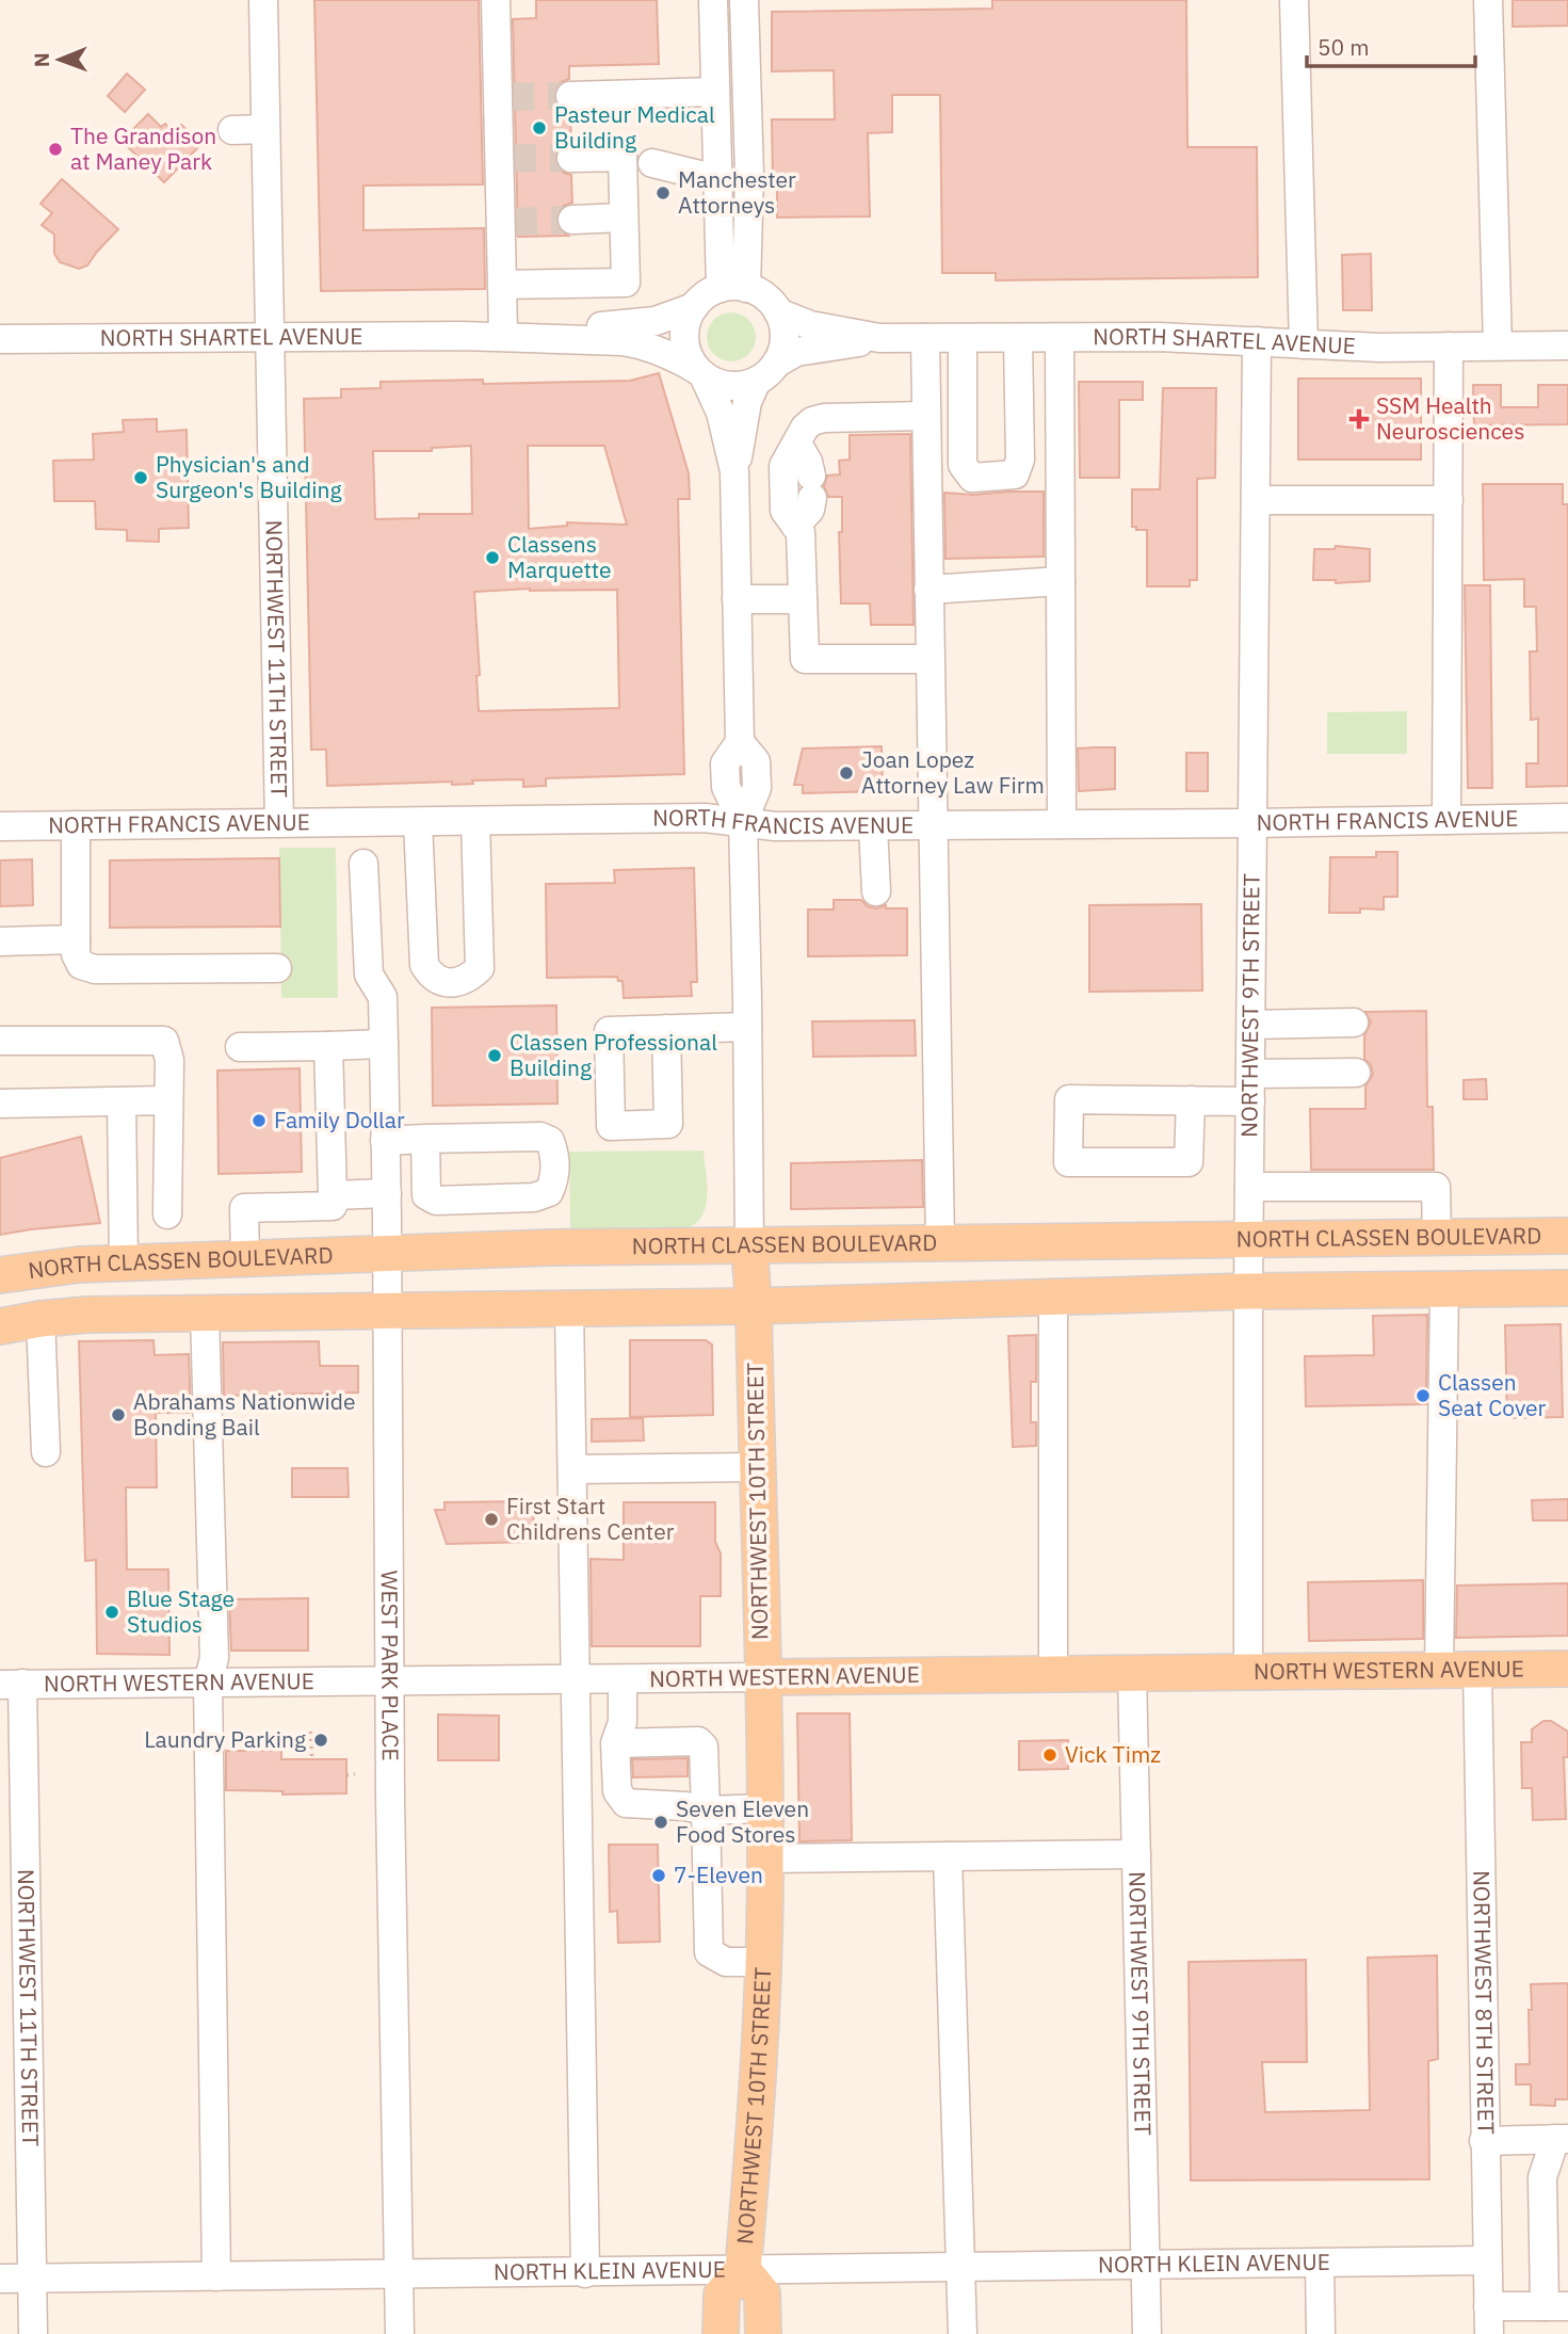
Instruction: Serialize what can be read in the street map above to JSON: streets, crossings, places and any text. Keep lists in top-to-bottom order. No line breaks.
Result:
{"streets":{"main road":["NORTH CLASSEN BOULEVARD","NORTHWEST 10TH STREET","NORTH WESTERN AVENUE"],"street":["NORTH SHARTEL AVENUE","NORTHWEST 11TH STREET","NORTH FRANCIS AVENUE","NORTHWEST 9TH STREET","WEST PARK PLACE","NORTHWEST 8TH STREET","NORTH KLEIN AVENUE"]},"crossings":[["NORTH SHARTEL AVENUE","NORTHWEST 11TH STREET"],["NORTH SHARTEL AVENUE","NORTHWEST 9TH STREET"],["NORTH SHARTEL AVENUE","NORTHWEST 10TH STREET"],["NORTHWEST 11TH STREET","NORTH FRANCIS AVENUE"],["NORTHWEST 11TH STREET","NORTH WESTERN AVENUE"],["NORTHWEST 11TH STREET","NORTH KLEIN AVENUE"],["NORTH FRANCIS AVENUE","NORTHWEST 9TH STREET"],["NORTH FRANCIS AVENUE","NORTHWEST 10TH STREET"],["NORTHWEST 9TH STREET","NORTH CLASSEN BOULEVARD"],["NORTHWEST 9TH STREET","NORTH WESTERN AVENUE"],["NORTHWEST 9TH STREET","NORTH KLEIN AVENUE"],["NORTH CLASSEN BOULEVARD","NORTHWEST 10TH STREET"],["NORTH CLASSEN BOULEVARD","WEST PARK PLACE"],["NORTHWEST 10TH STREET","NORTH WESTERN AVENUE"],["NORTHWEST 10TH STREET","NORTH KLEIN AVENUE"],["WEST PARK PLACE","NORTH WESTERN AVENUE"],["WEST PARK PLACE","NORTH KLEIN AVENUE"],["NORTH WESTERN AVENUE","NORTHWEST 8TH STREET"],["NORTHWEST 8TH STREET","NORTH KLEIN AVENUE"]],"places":{"other":["Pasteur Medical Building","The Grandison at Maney Park","Manchester Attorneys","Physician's and Surgeon's Building","Classens Marquette","Joan Lopez Attorney Law Firm","Classen Professional Building","Family Dollar","Classen Seat Cover","Abrahams Nationwide Bonding Bail","First Start Childrens Center","Blue Stage Studios","Laundry Parking","Vick Timz","Seven Eleven Food Stores","7-Eleven"],"health":["SSM Health Neurosciences"]},"scale_bar":"50 m","north":"left"}
